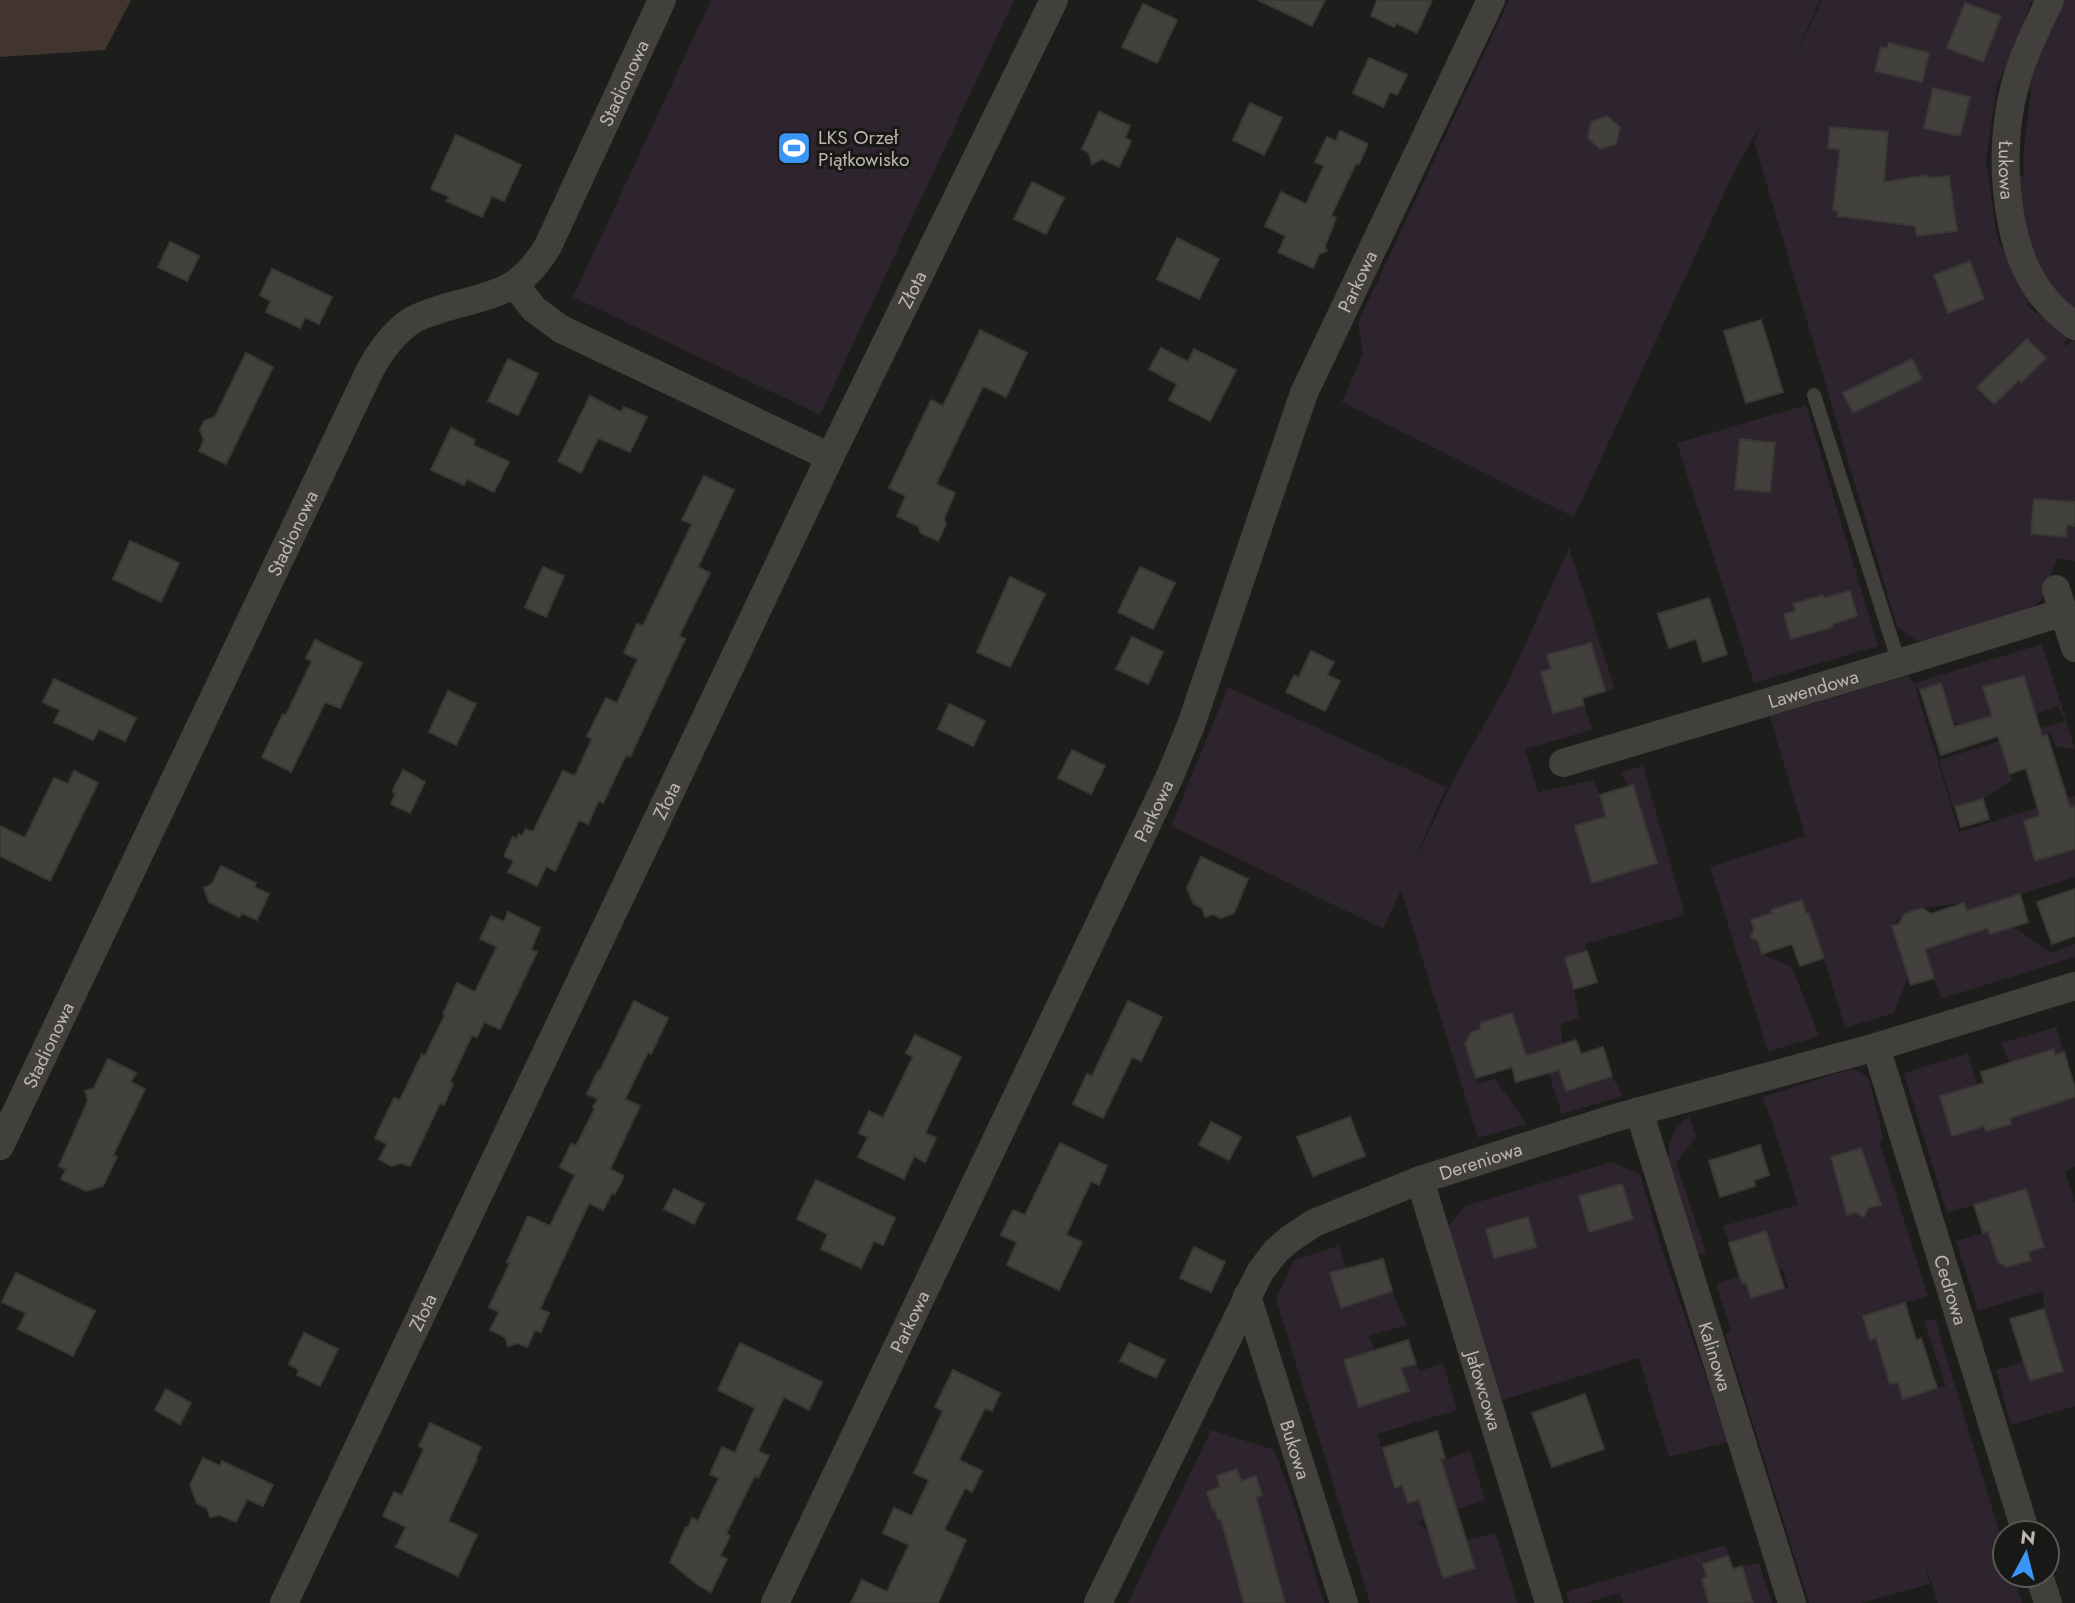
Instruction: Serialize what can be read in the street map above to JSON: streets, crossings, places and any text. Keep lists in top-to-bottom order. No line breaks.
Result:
{"streets":{"street":["Stadionowa","Łukowa","Parkowa","Złota","Lawendowa","Dereniowa","Cedrowa","Kalinowa","Jałowcowa","Bukowa"]},"crossings":[["Dereniowa","Cedrowa"],["Dereniowa","Kalinowa"],["Dereniowa","Jałowcowa"],["Dereniowa","Bukowa"]],"places":{"sports":["LKS Orzeł Piątkowisko"]},"north":"top"}
